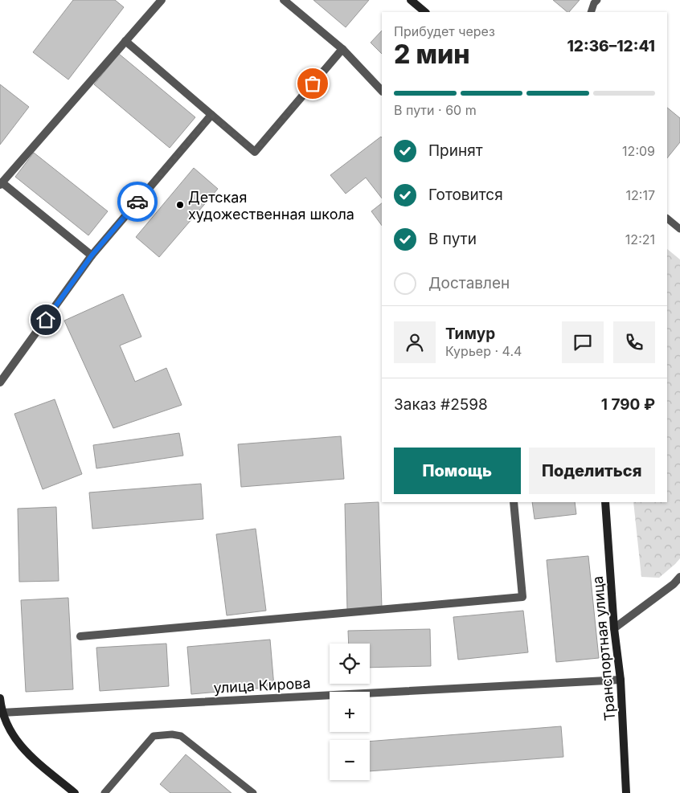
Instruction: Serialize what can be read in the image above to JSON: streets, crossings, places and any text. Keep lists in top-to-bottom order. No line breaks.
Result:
{"streets":{"street":["Транспортная улица","улица Кирова"]},"crossings":[["Транспортная улица","улица Кирова"]],"places":["Детская художественная школа"],"page":{"heading":["2 мин","Прибудет через","12:36–12:41"],"panel":["Тимур","Курьер · 4.4","Заказ #2598","1 790 ₽"],"bar":"В пути · 60 m","list":[["Принят","12:09"],["Готовится","12:17"],["В пути","12:21"],"Доставлен"],"buttons":["Помощь","Поделиться"],"map_buttons":["+","−"]}}
